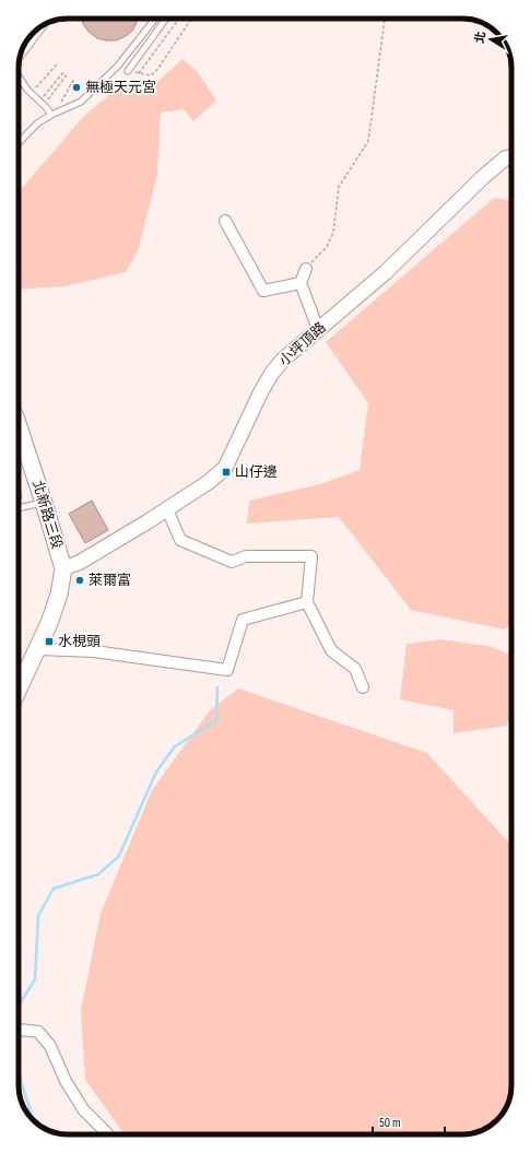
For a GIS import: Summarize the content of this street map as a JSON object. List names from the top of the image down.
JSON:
{
  "streets": {
    "main road": ["北新路三段"],
    "street": ["小坪頂路"]
  },
  "crossings": [
    ["小坪頂路", "北新路三段"]
  ],
  "places": {
    "other": ["無極天元宮", "萊爾富"],
    "transit": ["山仔邊", "水梘頭"]
  },
  "scale_bar": "50 m",
  "north": "left"
}
